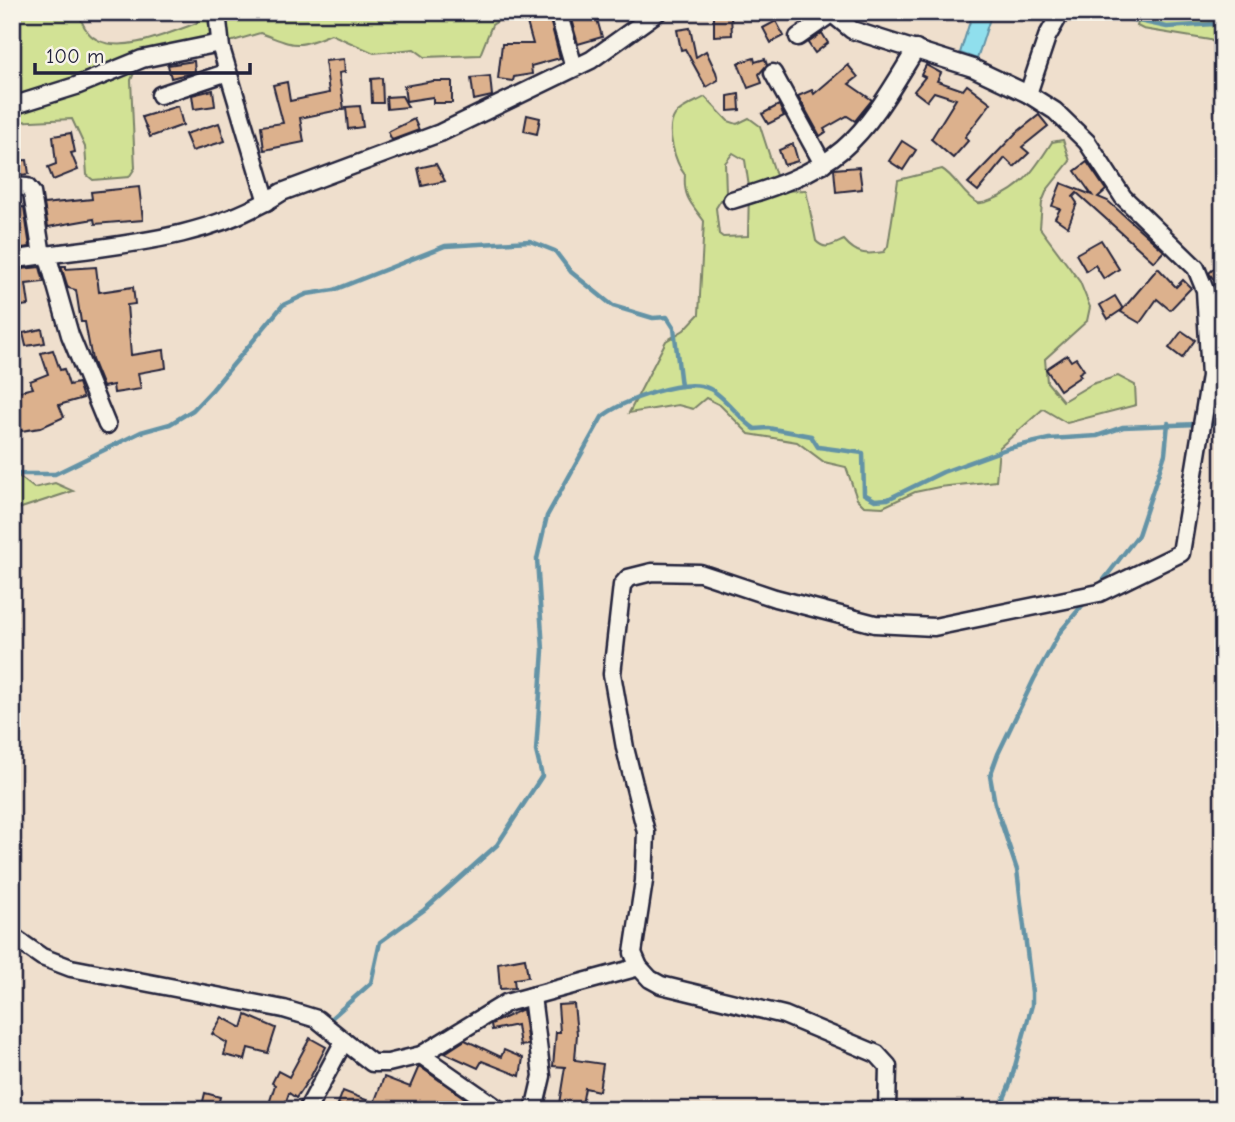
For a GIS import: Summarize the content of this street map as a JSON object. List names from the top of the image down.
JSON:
{
  "scale_bar": "100 m"
}
